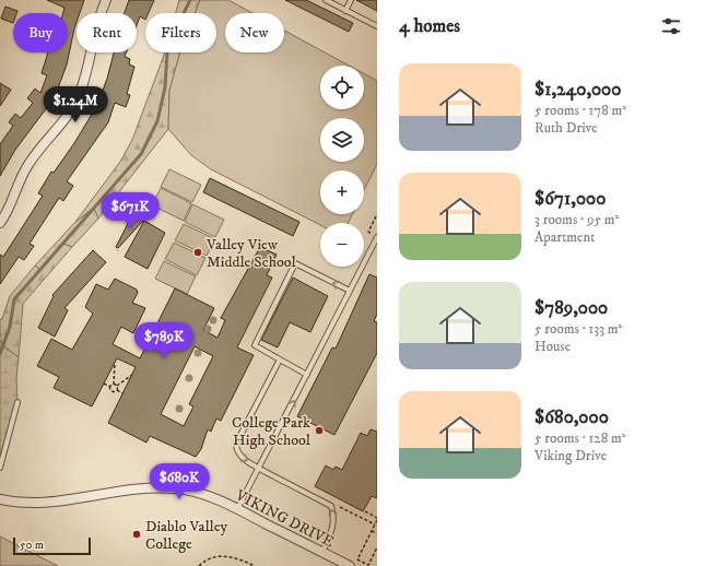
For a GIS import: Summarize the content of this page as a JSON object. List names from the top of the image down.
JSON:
{
  "streets": {
    "street": ["VIKING DRIVE"]
  },
  "places": ["Valley View Middle School", "College Park High School", "Diablo Valley College"],
  "scale_bar": "50 m",
  "page": {
    "heading": "4 homes",
    "chip": [
      "Buy",
      "Rent",
      "Filters",
      "New"
    ],
    "list": [
      {
        "name": "$1,240,000",
        "note": "5 rooms · 178 m² · Ruth Drive"
      },
      {
        "name": "$671,000",
        "note": "3 rooms · 95 m² · Apartment"
      },
      {
        "name": "$789,000",
        "note": "5 rooms · 133 m² · House"
      },
      {
        "name": "$680,000",
        "note": "5 rooms · 128 m² · Viking Drive"
      }
    ],
    "map_buttons": ["+", "−"],
    "price": [
      "$1.24M",
      "$671K",
      "$789K",
      "$680K"
    ],
    "scale": "50 m"
  }
}
